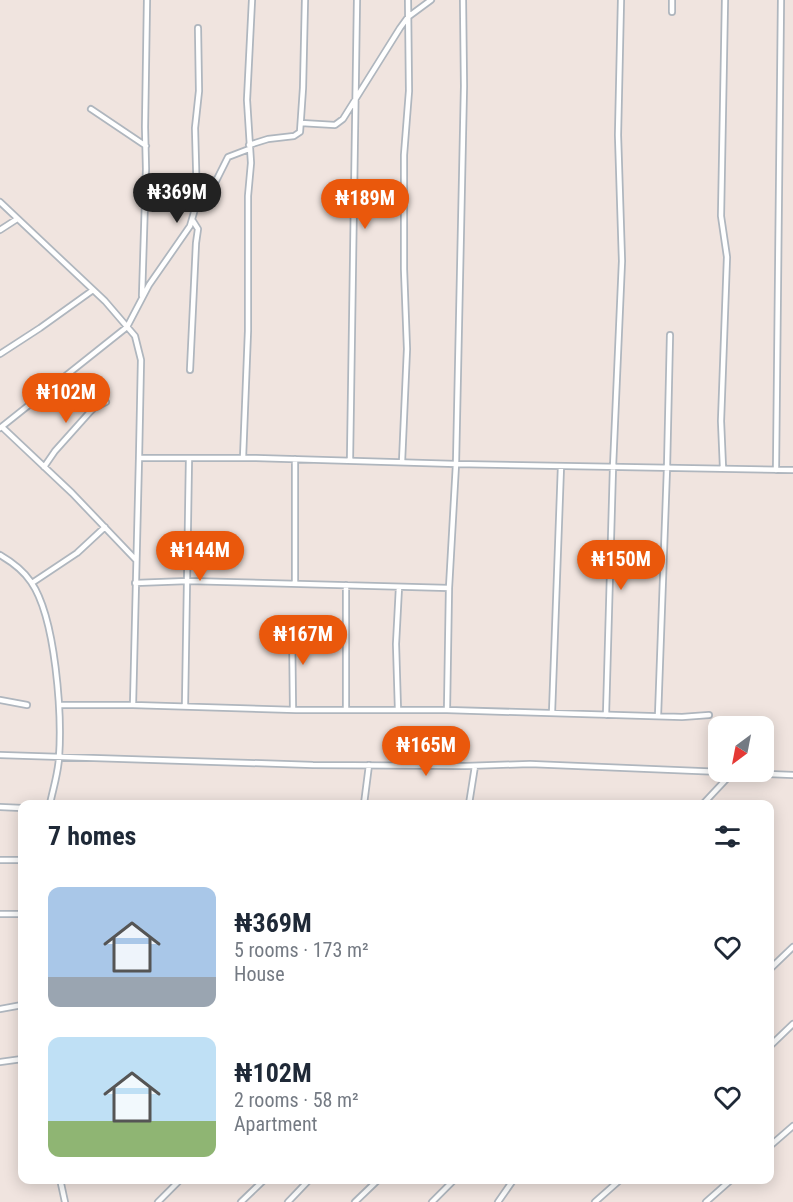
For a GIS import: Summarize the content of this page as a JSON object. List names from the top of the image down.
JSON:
{
  "north": "bottom left",
  "page": {
    "price": [
      "₦369M",
      "₦189M",
      "₦102M",
      "₦144M",
      "₦150M",
      "₦167M",
      "₦165M"
    ],
    "heading": "7 homes",
    "list": [
      {
        "name": "₦369M",
        "note": "5 rooms · 173 m² · House"
      },
      {
        "name": "₦102M",
        "note": "2 rooms · 58 m² · Apartment"
      }
    ]
  }
}
